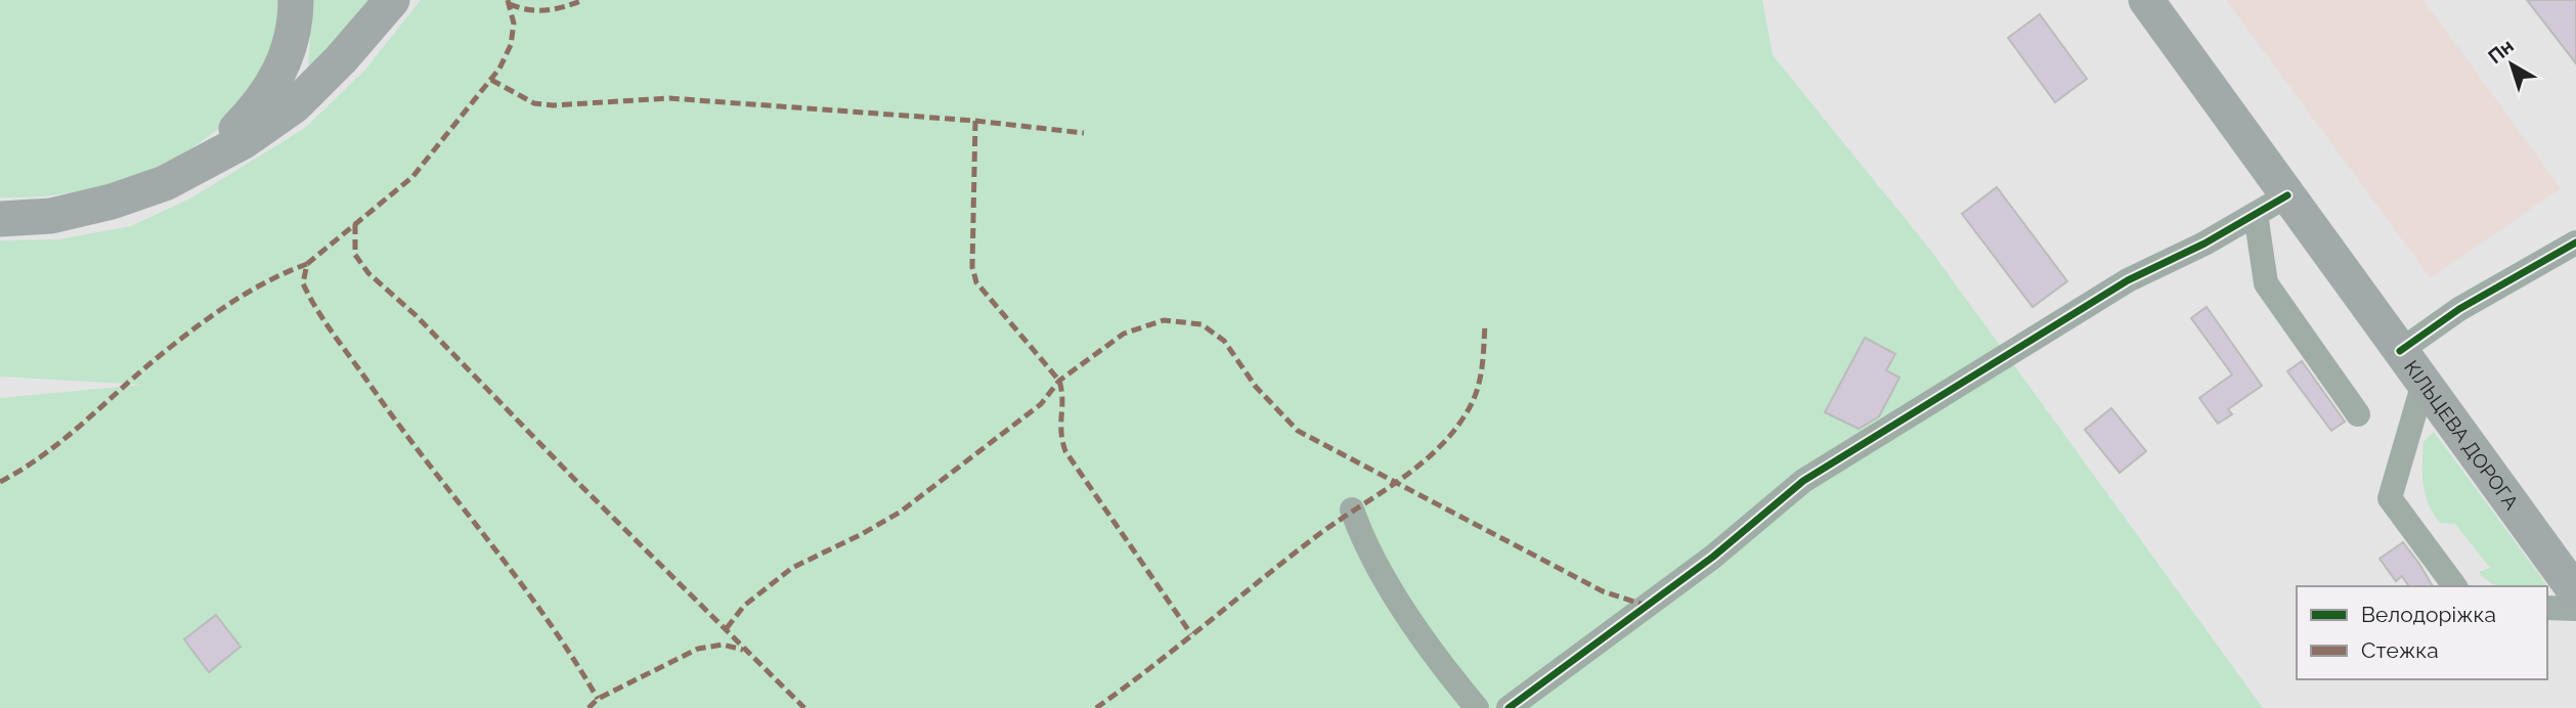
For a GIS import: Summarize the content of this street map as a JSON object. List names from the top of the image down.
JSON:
{
  "streets": {
    "highway": ["КІЛЬЦЕВА ДОРОГА"]
  },
  "legend": ["Велодоріжка", "Стежка"],
  "north": "top left"
}
